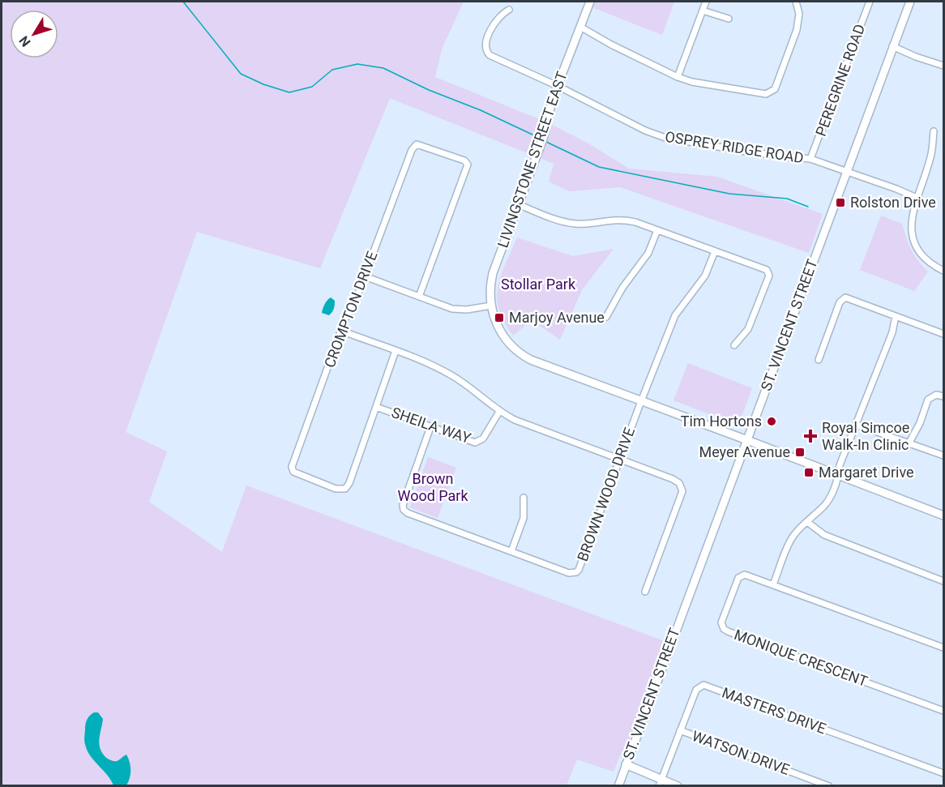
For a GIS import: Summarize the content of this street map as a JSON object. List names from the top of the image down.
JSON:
{
  "streets": {
    "street": [
      "PEREGRINE ROAD",
      "OSPREY RIDGE ROAD",
      "LIVINGSTONE STREET EAST",
      "CROMPTON DRIVE",
      "ST. VINCENT STREET",
      "SHEILA WAY",
      "BROWN WOOD DRIVE",
      "MONIQUE CRESCENT",
      "MASTERS DRIVE",
      "WATSON DRIVE"
    ]
  },
  "crossings": [
    ["PEREGRINE ROAD", "OSPREY RIDGE ROAD"],
    ["OSPREY RIDGE ROAD", "LIVINGSTONE STREET EAST"],
    ["OSPREY RIDGE ROAD", "ST. VINCENT STREET"],
    ["LIVINGSTONE STREET EAST", "ST. VINCENT STREET"],
    ["LIVINGSTONE STREET EAST", "BROWN WOOD DRIVE"],
    ["CROMPTON DRIVE", "SHEILA WAY"],
    ["SHEILA WAY", "BROWN WOOD DRIVE"],
    ["MASTERS DRIVE", "WATSON DRIVE"]
  ],
  "parks": ["Stollar Park", "Brown Wood Park"],
  "places": {
    "transit": [
      "Rolston Drive",
      "Marjoy Avenue",
      "Meyer Avenue",
      "Margaret Drive"
    ],
    "other": ["Tim Hortons"],
    "health": ["Royal Simcoe Walk-In Clinic"]
  },
  "north": "bottom left"
}
